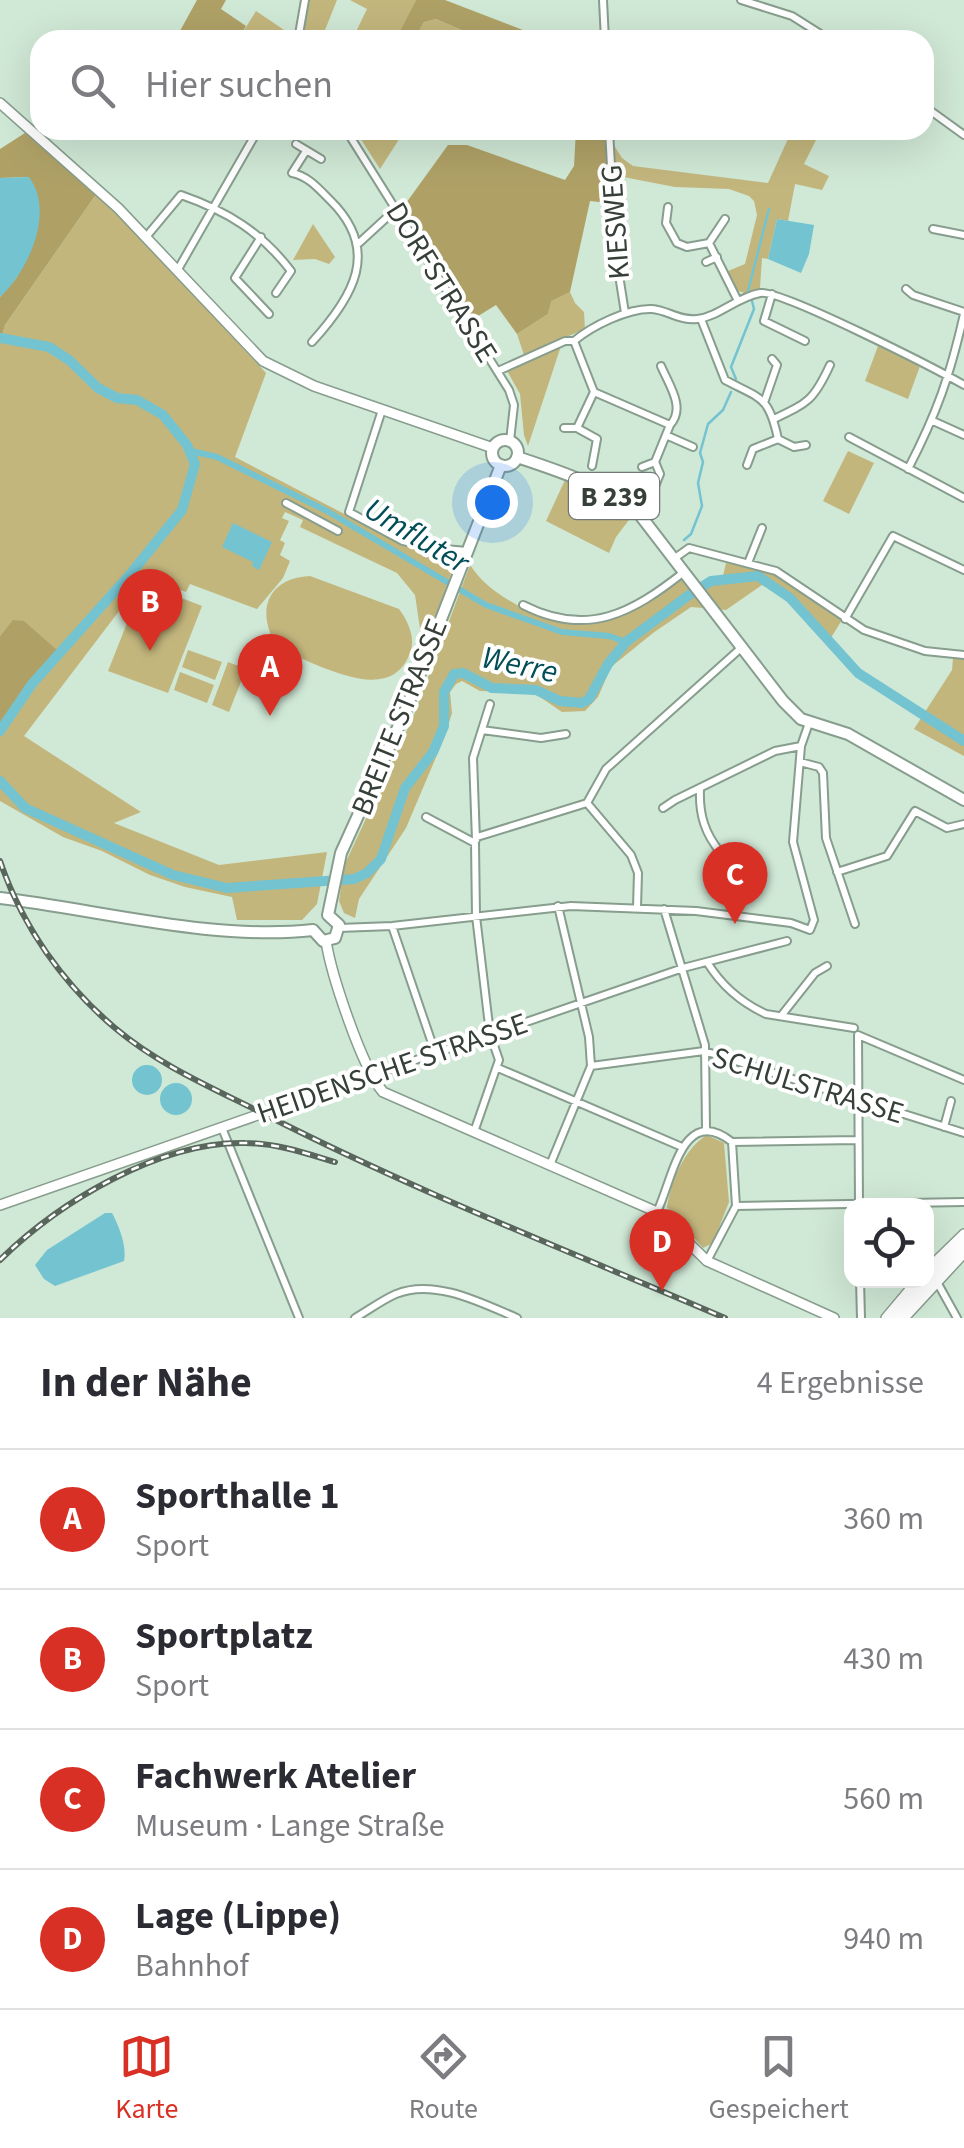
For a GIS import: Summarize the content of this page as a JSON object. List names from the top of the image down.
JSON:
{
  "streets": {
    "main road": ["B 239", "BREITE STRASSE", "HEIDENSCHE STRASSE"],
    "street": ["KIESWEG", "DORFSTRASSE", "SCHULSTRASSE"]
  },
  "crossings": [
    ["DORFSTRASSE", "B 239"],
    ["DORFSTRASSE", "BREITE STRASSE"],
    ["B 239", "BREITE STRASSE"]
  ],
  "water": ["Umfluter", "Werre"],
  "page": {
    "search": "Hier suchen",
    "pins": [
      "B",
      "A",
      "C",
      "D"
    ],
    "heading": ["In der Nähe", "4 Ergebnisse"],
    "list": [
      {
        "mark": "A",
        "name": "Sporthalle 1",
        "note": "Sport",
        "value": "360 m"
      },
      {
        "mark": "B",
        "name": "Sportplatz",
        "note": "Sport",
        "value": "430 m"
      },
      {
        "mark": "C",
        "name": "Fachwerk Atelier",
        "note": "Museum · Lange Straße",
        "value": "560 m"
      },
      {
        "mark": "D",
        "name": "Lage (Lippe)",
        "note": "Bahnhof",
        "value": "940 m"
      }
    ],
    "nav": ["Karte", "Route", "Gespeichert"]
  }
}
